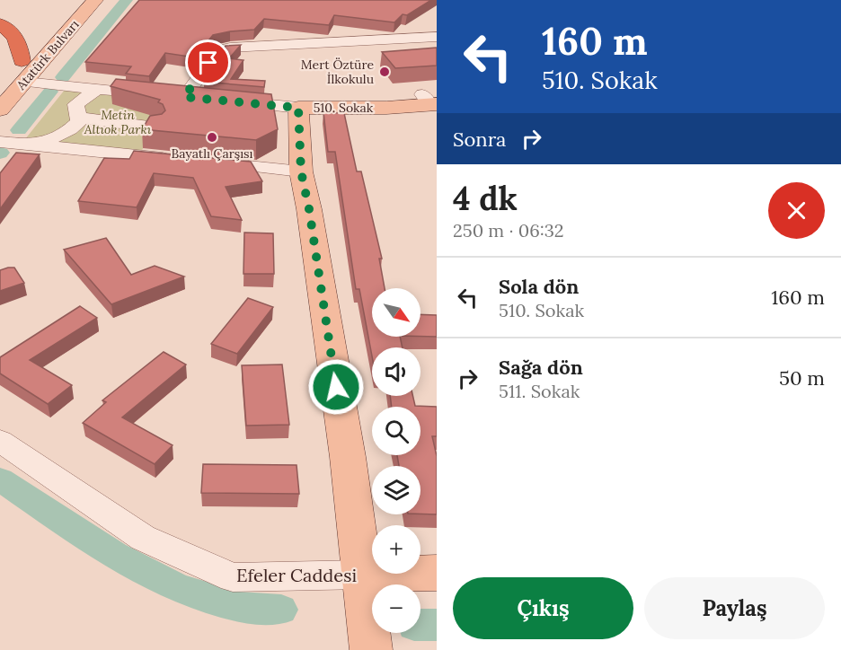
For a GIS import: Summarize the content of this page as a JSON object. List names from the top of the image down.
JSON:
{
  "streets": {
    "main road": ["Atatürk Bulvarı", "510. Sokak", "Efeler Caddesi"]
  },
  "parks": ["Metin Altıok Parkı"],
  "places": ["Mert Öztüre İlkokulu", "Bayatlı Çarşısı"],
  "north": "bottom right",
  "page": {
    "turn": ["160 m", "510. Sokak"],
    "then": "Sonra",
    "heading": ["4 dk", "250 m · 06:32"],
    "list": [
      {
        "name": "Sola dön",
        "note": "510. Sokak",
        "value": "160 m"
      },
      {
        "name": "Sağa dön",
        "note": "511. Sokak",
        "value": "50 m"
      }
    ],
    "map_buttons": ["+", "−"],
    "buttons": ["Çıkış", "Paylaş"]
  }
}
